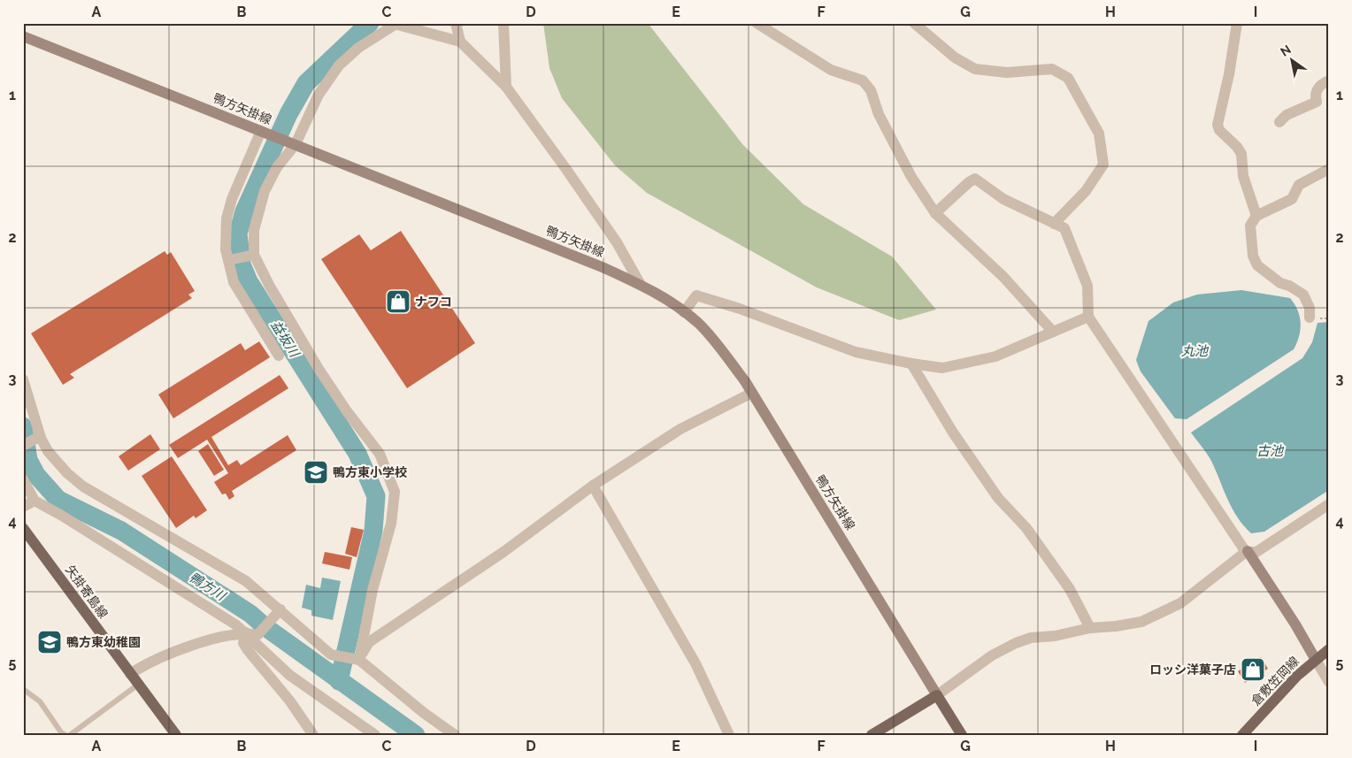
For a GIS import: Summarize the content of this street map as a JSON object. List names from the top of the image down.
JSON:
{
  "streets": {
    "main road": ["鴨方矢掛線", "矢掛寄島線", "倉敷笠岡線"]
  },
  "water": [
    "益坂川",
    "丸池",
    "古池",
    "鴨方川"
  ],
  "places": {
    "shop": ["ナフコ", "ロッシ洋菓子店"],
    "school or university": ["鴨方東小学校", "鴨方東幼稚園"]
  },
  "north": "top left",
  "grid": {
    "columns": [
      "A",
      "B",
      "C",
      "D",
      "E",
      "F",
      "G",
      "H",
      "I"
    ],
    "rows": [
      "1",
      "2",
      "3",
      "4",
      "5"
    ]
  }
}
